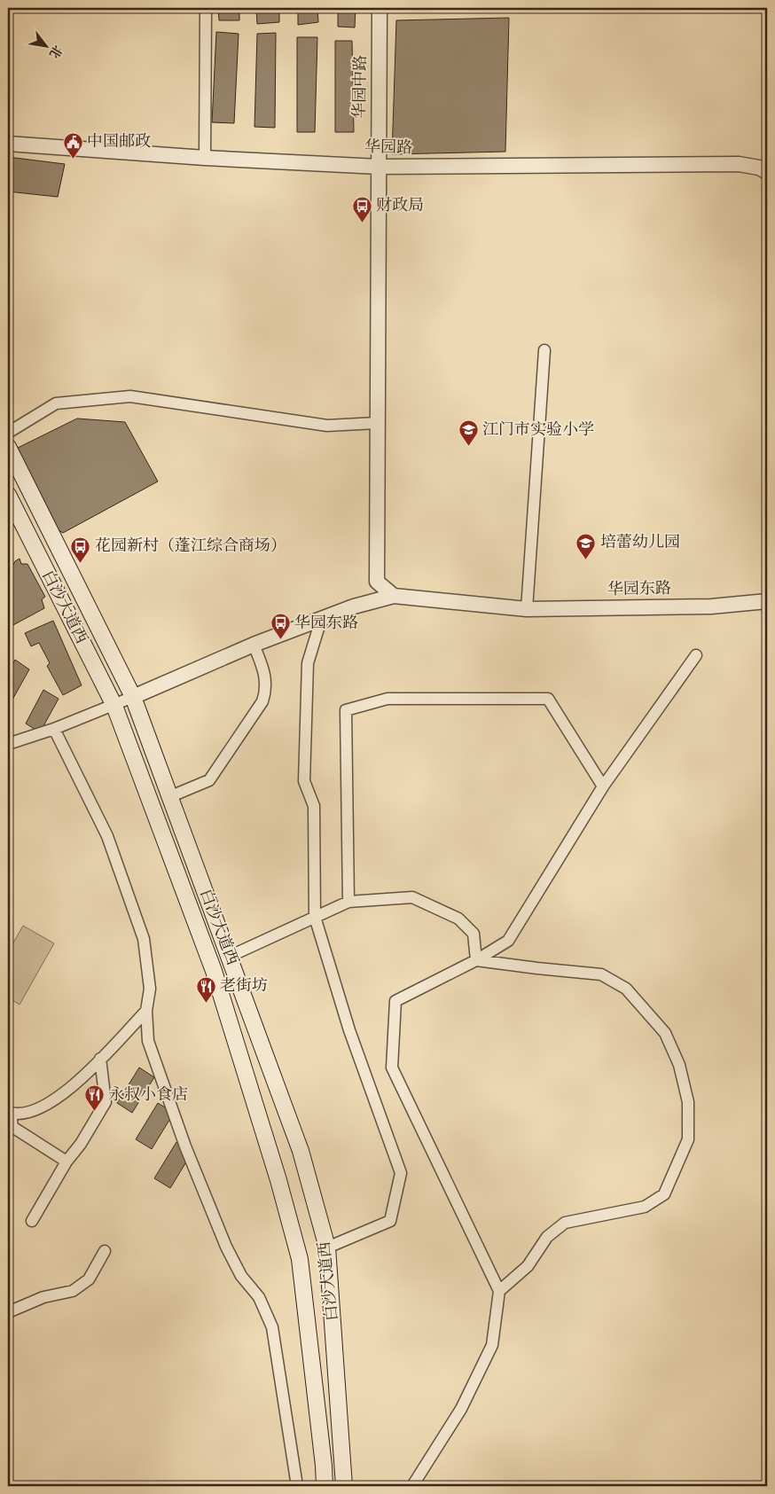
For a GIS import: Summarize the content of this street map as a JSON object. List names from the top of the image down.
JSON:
{
  "streets": {
    "main road": ["白沙大道西"],
    "street": ["华园中路", "华园路", "华园东路"]
  },
  "crossings": [
    ["华园中路", "华园路"],
    ["华园中路", "华园东路"],
    ["华园东路", "白沙大道西"]
  ],
  "places": {
    "public building": ["中国邮政"],
    "bus stop": ["财政局", "花园新村（蓬江综合商场）", "华园东路"],
    "school or university": ["江门市实验小学", "培蕾幼儿园"],
    "restaurant": ["老街坊", "永叔小食店"]
  },
  "north": "bottom right"
}
